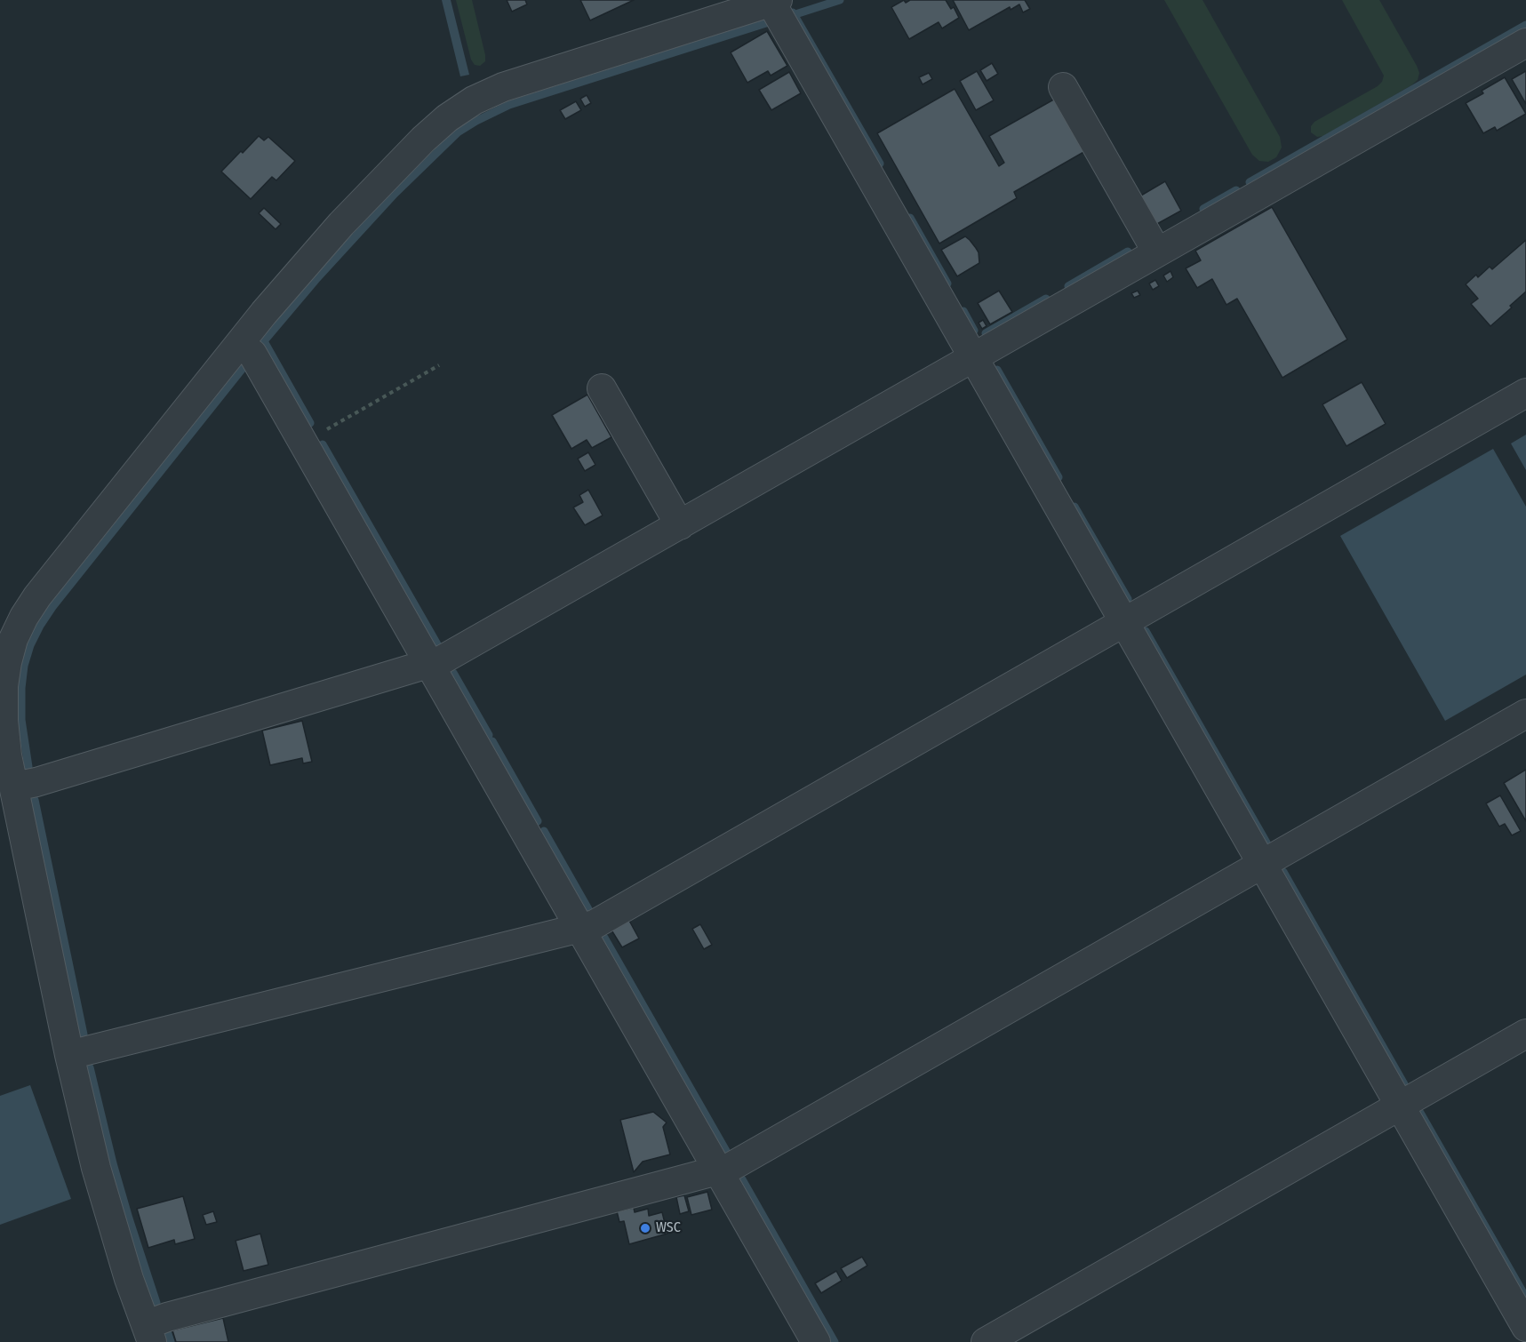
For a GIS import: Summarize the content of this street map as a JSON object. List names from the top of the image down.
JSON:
{
  "places": ["WSC"]
}
